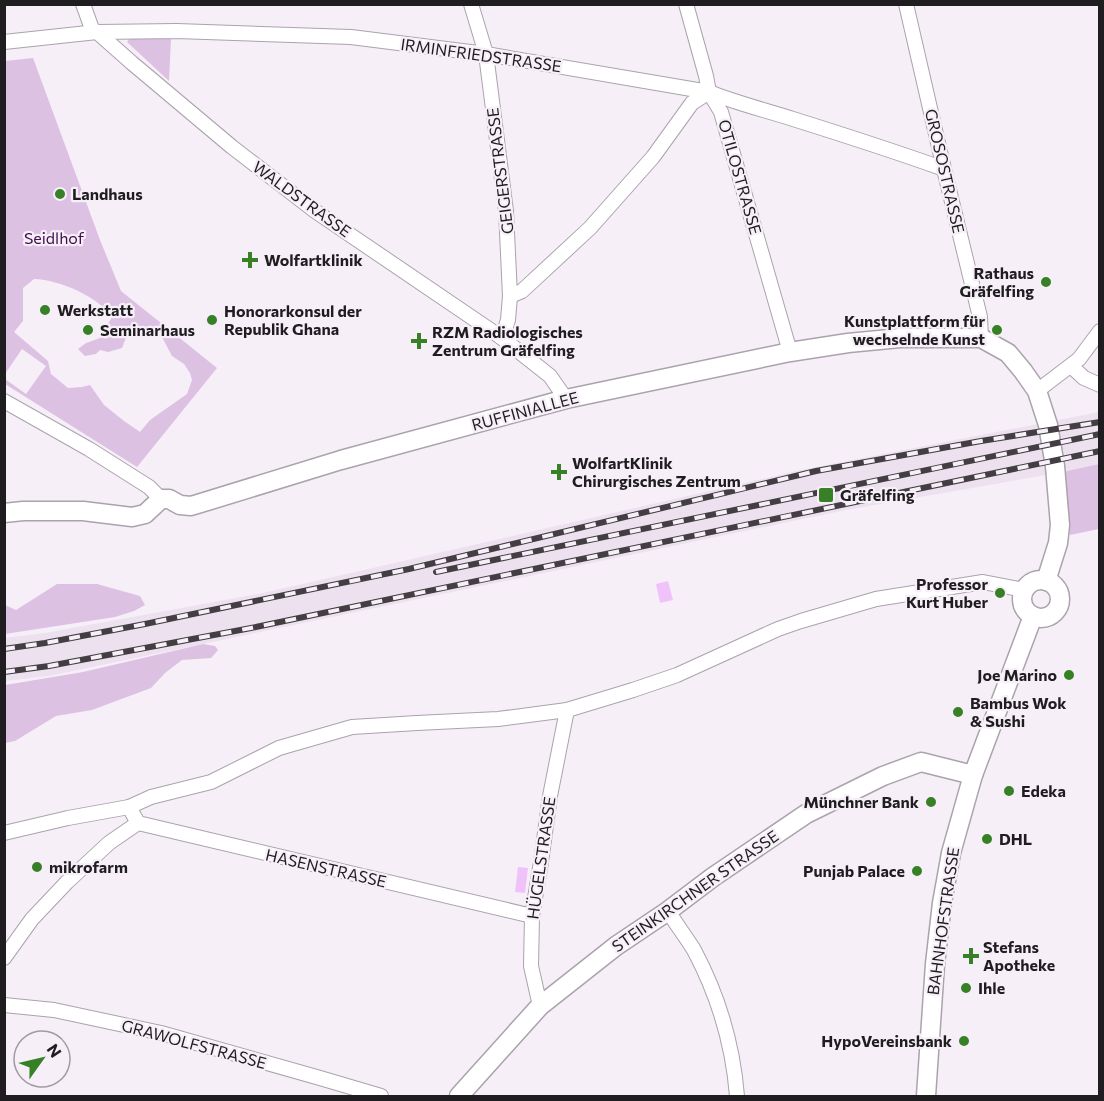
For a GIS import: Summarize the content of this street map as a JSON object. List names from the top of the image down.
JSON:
{
  "streets": {
    "street": [
      "IRMINFRIEDSTRASSE",
      "GEIGERSTRASSE",
      "GROSOSTRASSE",
      "OTILOSTRASSE",
      "WALDSTRASSE",
      "RUFFINIALLEE",
      "HÜGELSTRASSE",
      "HASENSTRASSE",
      "STEINKIRCHNER STRASSE",
      "BAHNHOFSTRASSE",
      "GRAWOLFSTRASSE"
    ]
  },
  "crossings": [
    ["IRMINFRIEDSTRASSE", "GEIGERSTRASSE"],
    ["IRMINFRIEDSTRASSE", "GROSOSTRASSE"],
    ["IRMINFRIEDSTRASSE", "OTILOSTRASSE"],
    ["IRMINFRIEDSTRASSE", "WALDSTRASSE"],
    ["GEIGERSTRASSE", "WALDSTRASSE"],
    ["GROSOSTRASSE", "RUFFINIALLEE"],
    ["OTILOSTRASSE", "RUFFINIALLEE"],
    ["WALDSTRASSE", "RUFFINIALLEE"],
    ["HÜGELSTRASSE", "HASENSTRASSE"],
    ["HÜGELSTRASSE", "STEINKIRCHNER STRASSE"],
    ["STEINKIRCHNER STRASSE", "BAHNHOFSTRASSE"]
  ],
  "parks": ["Seidlhof"],
  "places": {
    "other": [
      "Landhaus",
      "Rathaus Gräfelfing",
      "Werkstatt",
      "Honorarkonsul der Republik Ghana",
      "Seminarhaus",
      "Kunstplattform für wechselnde Kunst",
      "Professor Kurt Huber",
      "Joe Marino",
      "Bambus Wok & Sushi",
      "Edeka",
      "Münchner Bank",
      "DHL",
      "mikrofarm",
      "Punjab Palace",
      "Ihle",
      "HypoVereinsbank"
    ],
    "health": [
      "Wolfartklinik",
      "RZM Radiologisches Zentrum Gräfelfing",
      "WolfartKlinik Chirurgisches Zentrum",
      "Stefans Apotheke"
    ],
    "transit": ["Gräfelfing"]
  },
  "north": "top right"
}
